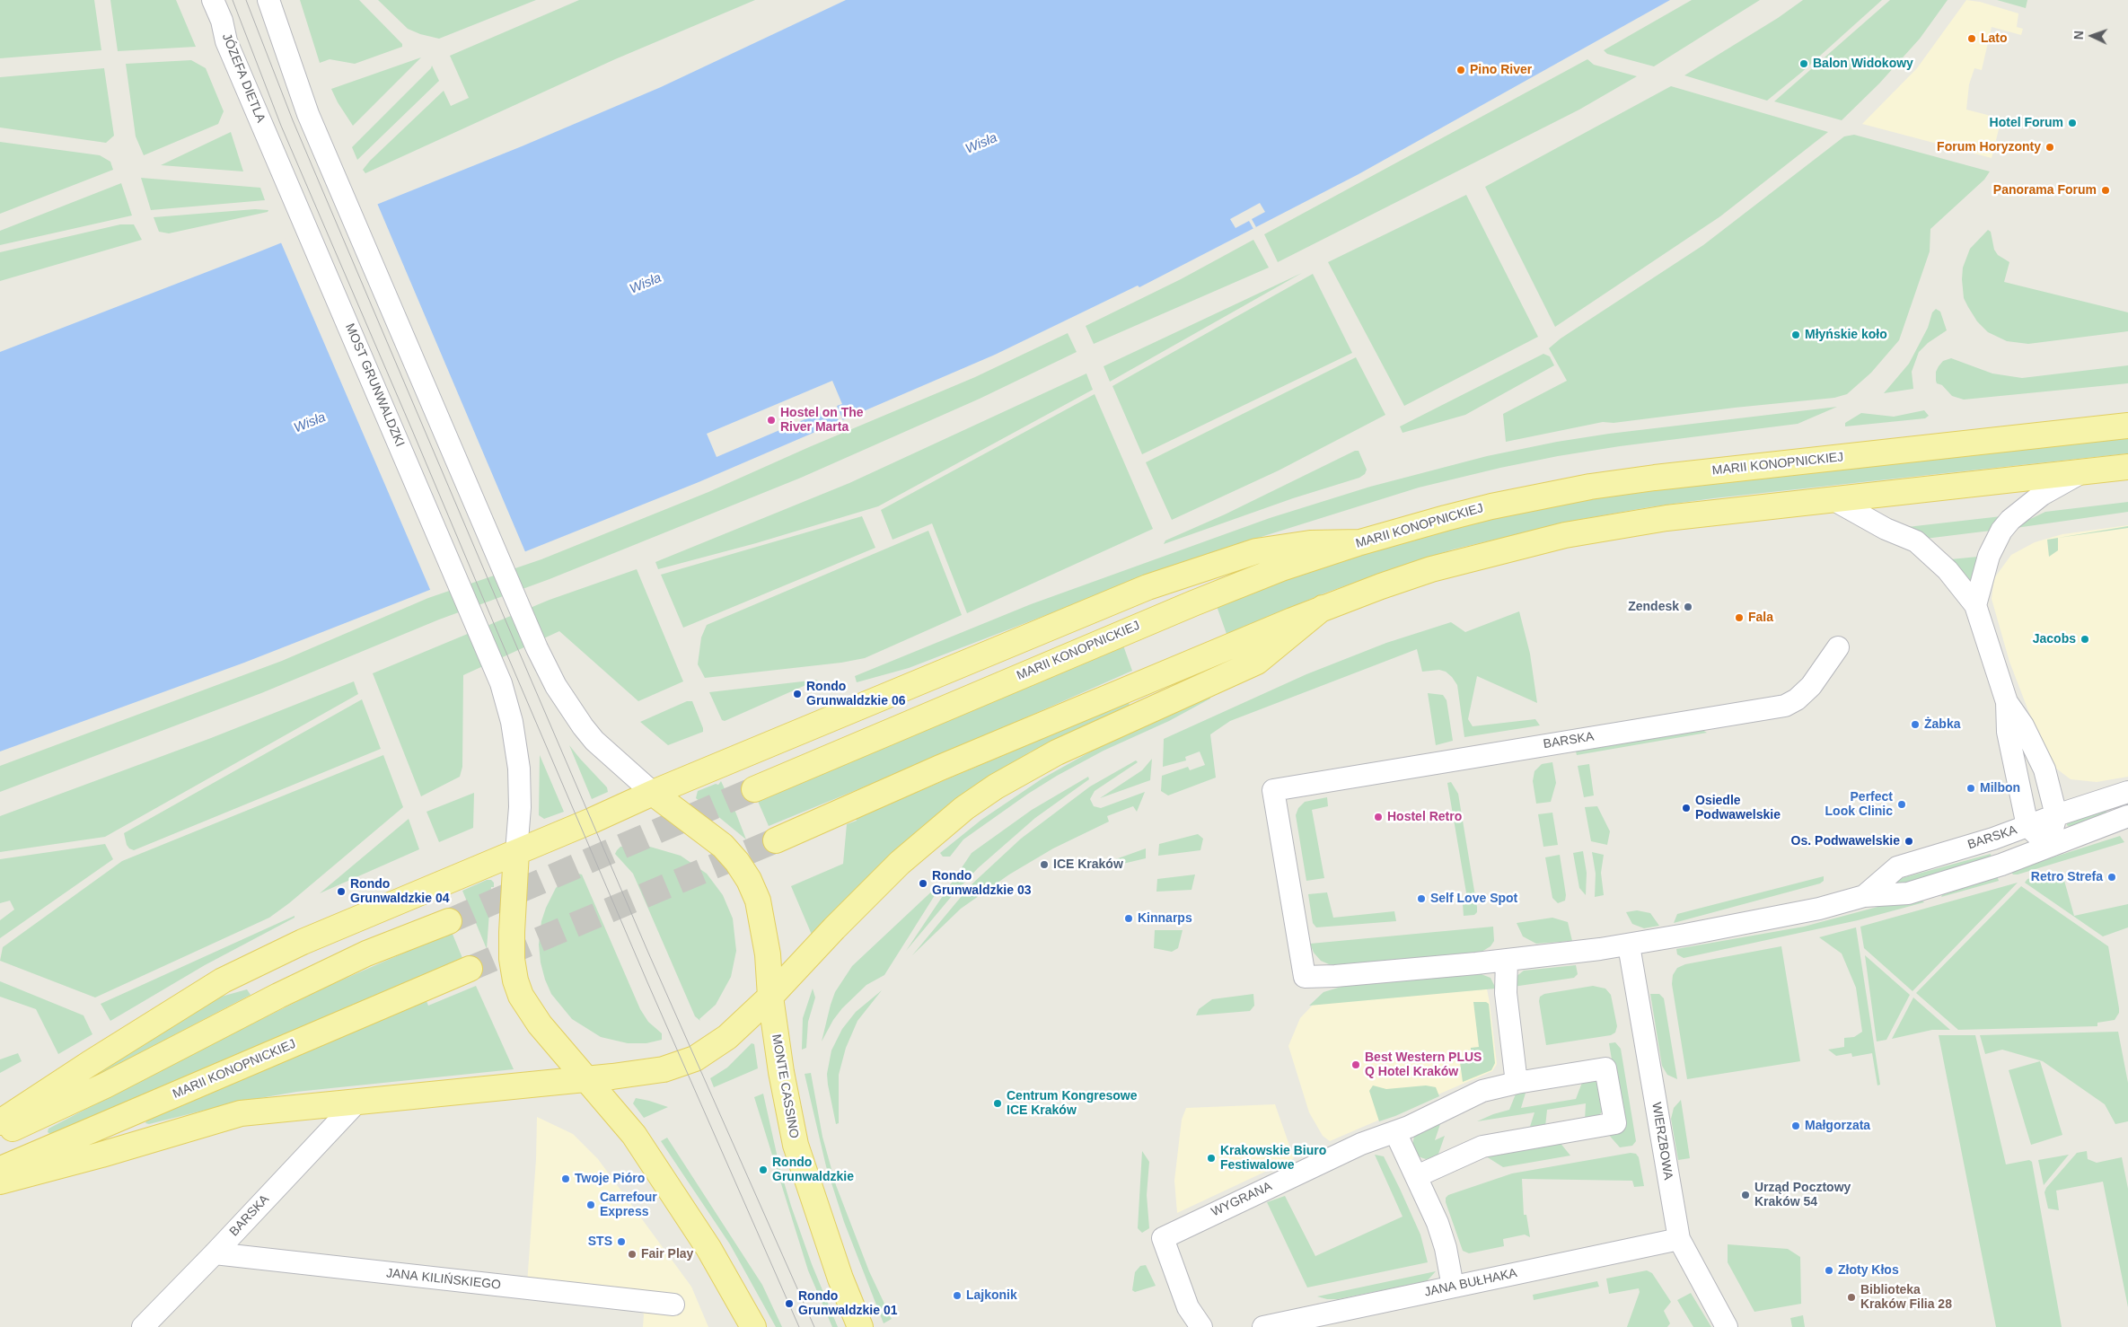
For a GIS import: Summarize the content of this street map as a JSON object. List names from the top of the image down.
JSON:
{
  "streets": {
    "main road": ["MARII KONOPNICKIEJ", "MONTE CASSINO"],
    "street": [
      "JÓZEFA DIETLA",
      "MOST GRUNWALDZKI",
      "BARSKA",
      "WIERZBOWA",
      "WYGRANA",
      "JANA KILIŃSKIEGO",
      "JANA BUŁHAKA"
    ]
  },
  "crossings": [
    ["JÓZEFA DIETLA", "MOST GRUNWALDZKI"],
    ["BARSKA", "WIERZBOWA"],
    ["BARSKA", "JANA KILIŃSKIEGO"],
    ["WIERZBOWA", "JANA BUŁHAKA"]
  ],
  "water": ["Wisła"],
  "places": [
    "Lato",
    "Balon Widokowy",
    "Pino River",
    "Hotel Forum",
    "Forum Horyzonty",
    "Panorama Forum",
    "Młyńskie koło",
    "Hostel on The River Marta",
    "Zendesk",
    "Fala",
    "Jacobs",
    "Rondo Grunwaldzkie 06",
    "Żabka",
    "Milbon",
    "Perfect Look Clinic",
    "Osiedle Podwawelskie",
    "Hostel Retro",
    "Os. Podwawelskie",
    "ICE Kraków",
    "Retro Strefa",
    "Rondo Grunwaldzkie 03",
    "Rondo Grunwaldzkie 04",
    "Self Love Spot",
    "Kinnarps",
    "Best Western PLUS Q Hotel Kraków",
    "Centrum Kongresowe ICE Kraków",
    "Małgorzata",
    "Krakowskie Biuro Festiwalowe",
    "Rondo Grunwaldzkie",
    "Twoje Pióro",
    "Urząd Pocztowy Kraków 54",
    "Carrefour Express",
    "STS",
    "Fair Play",
    "Złoty Kłos",
    "Lajkonik",
    "Biblioteka Kraków Filia 28",
    "Rondo Grunwaldzkie 01"
  ],
  "north": "left"
}
